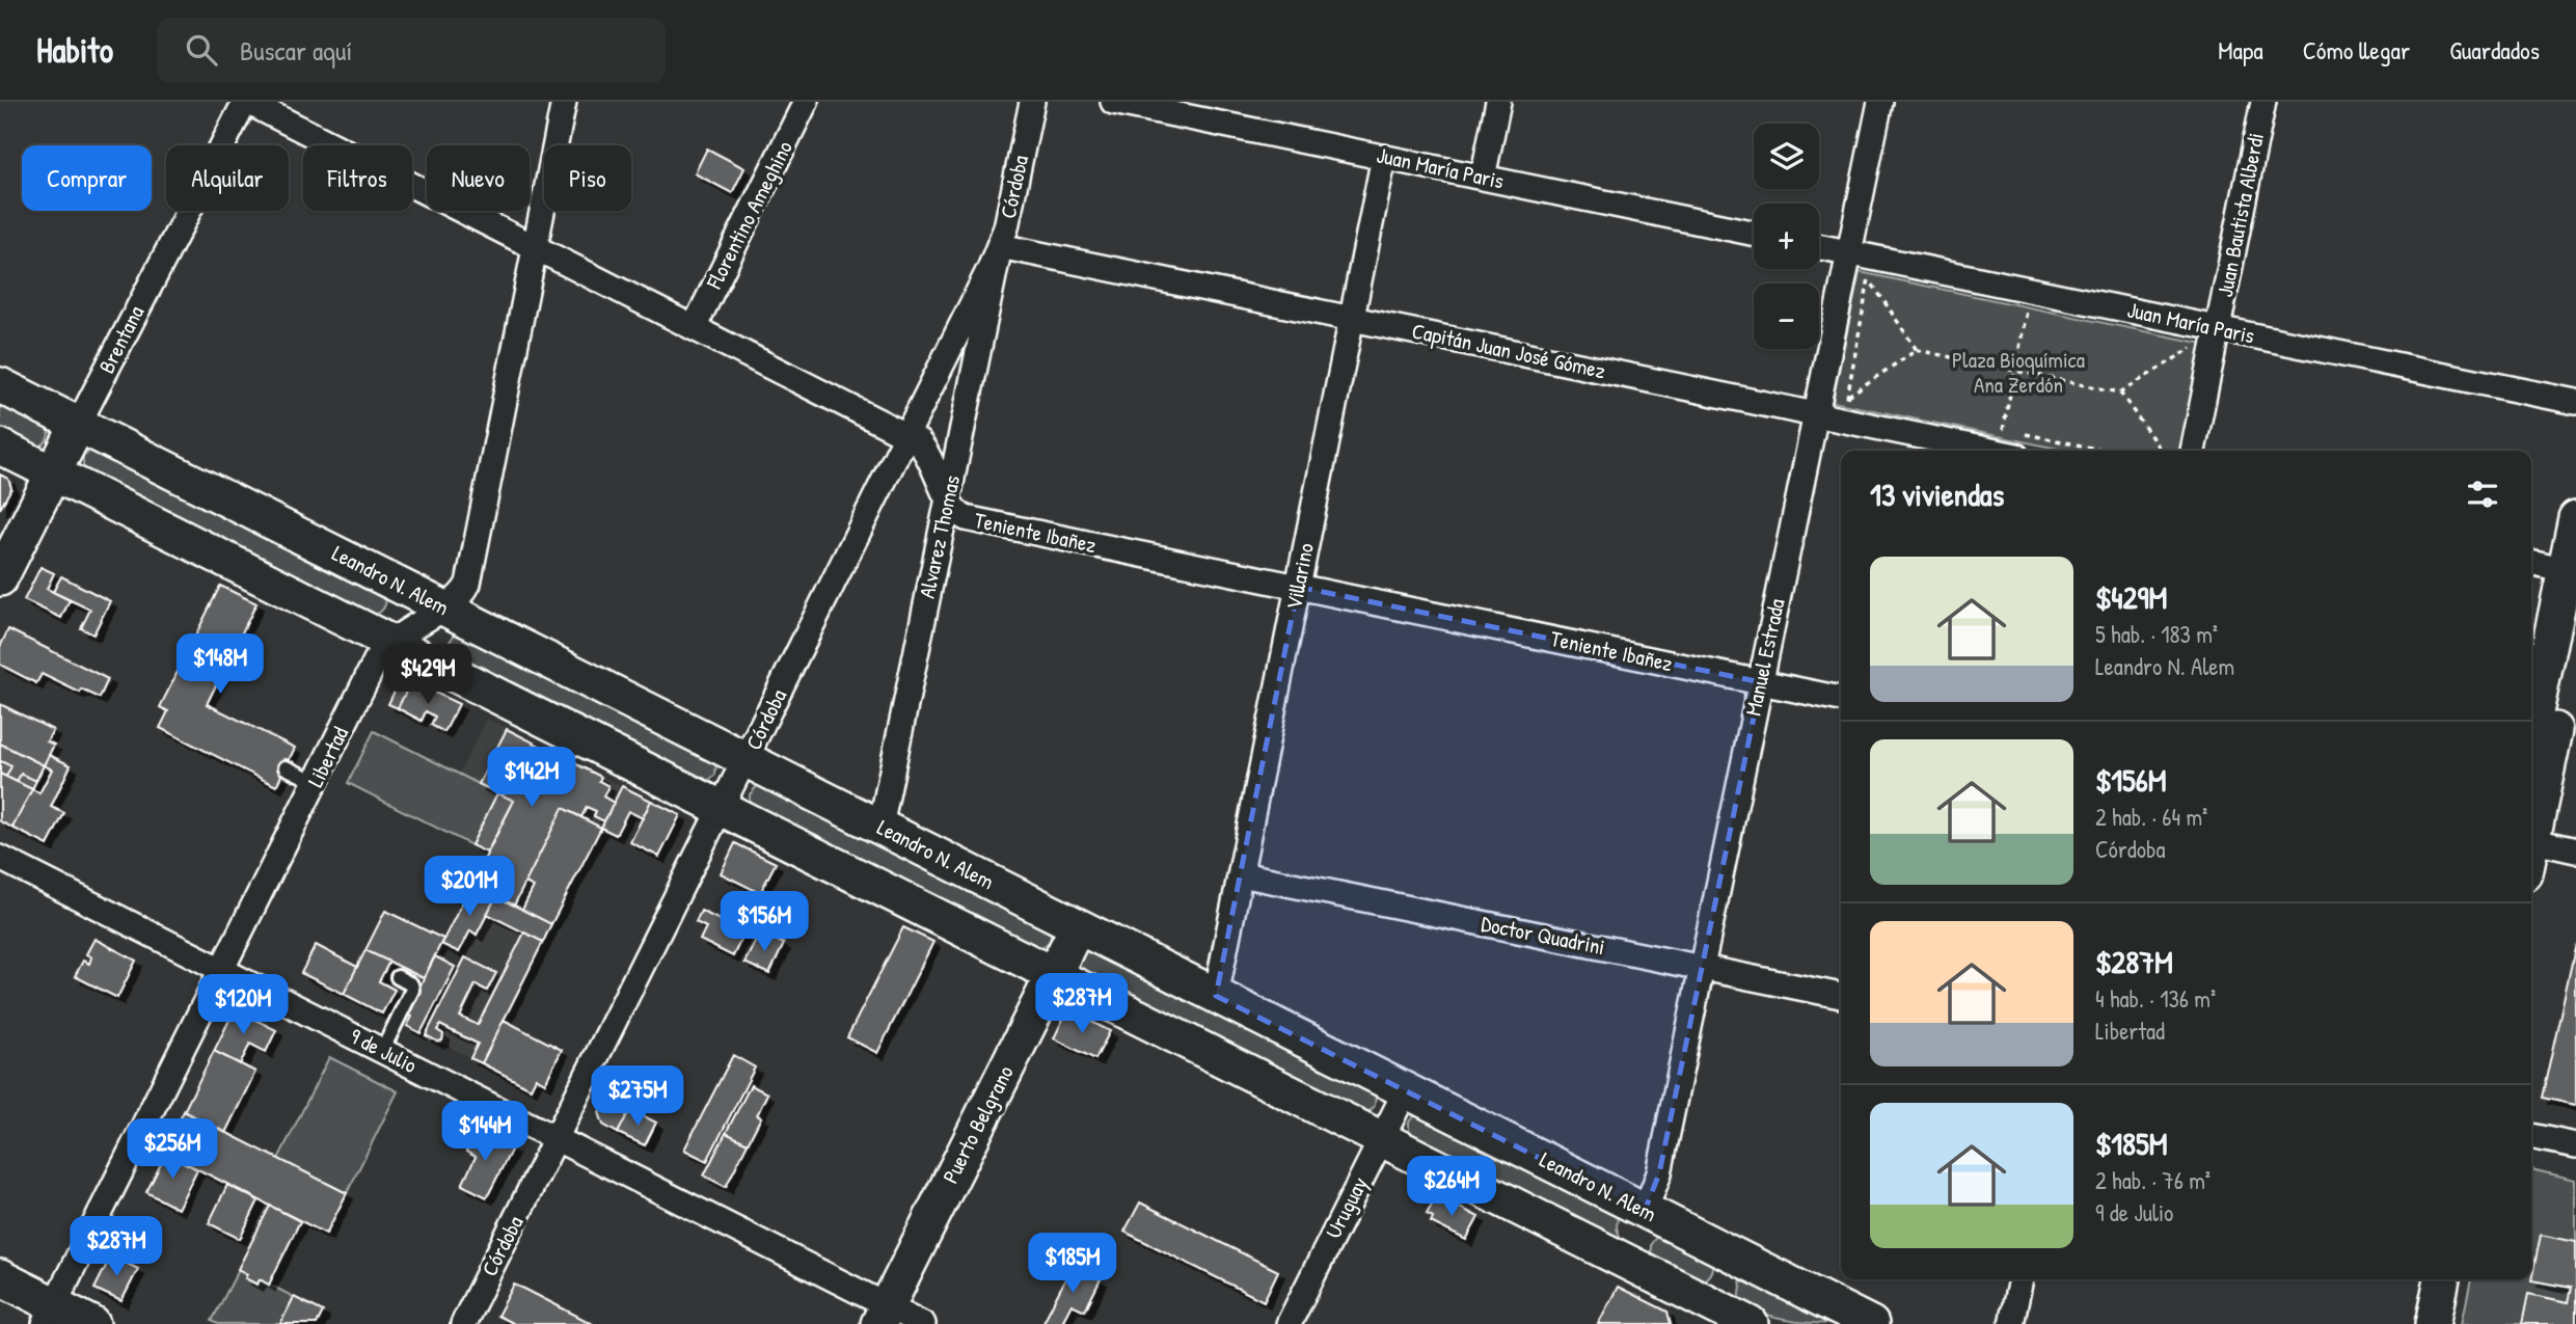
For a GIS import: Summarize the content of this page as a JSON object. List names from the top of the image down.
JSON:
{
  "streets": {
    "main road": ["Brentana", "Leandro N. Alem", "Puerto Belgrano"],
    "street": [
      "Juan María Paris",
      "Córdoba",
      "Florentino Ameghino",
      "Juan Bautista Alberdi",
      "Capitán Juan José Gómez",
      "Teniente Ibañez",
      "Alvarez Thomas",
      "Villarino",
      "Manuel Estrada",
      "Libertad",
      "Doctor Quadrini",
      "9 de Julio",
      "Uruguay"
    ]
  },
  "crossings": [
    ["Juan María Paris", "Juan Bautista Alberdi"],
    ["Juan María Paris", "Villarino"],
    ["Juan María Paris", "Manuel Estrada"],
    ["Córdoba", "Capitán Juan José Gómez"],
    ["Córdoba", "Teniente Ibañez"],
    ["Córdoba", "Alvarez Thomas"],
    ["Córdoba", "Leandro N. Alem"],
    ["Córdoba", "9 de Julio"],
    ["Florentino Ameghino", "Teniente Ibañez"],
    ["Brentana", "Teniente Ibañez"],
    ["Brentana", "Leandro N. Alem"],
    ["Capitán Juan José Gómez", "Alvarez Thomas"],
    ["Capitán Juan José Gómez", "Villarino"],
    ["Capitán Juan José Gómez", "Manuel Estrada"],
    ["Teniente Ibañez", "Alvarez Thomas"],
    ["Teniente Ibañez", "Villarino"],
    ["Teniente Ibañez", "Manuel Estrada"],
    ["Teniente Ibañez", "Libertad"],
    ["Alvarez Thomas", "Leandro N. Alem"],
    ["Villarino", "Leandro N. Alem"],
    ["Villarino", "Doctor Quadrini"],
    ["Leandro N. Alem", "Manuel Estrada"],
    ["Leandro N. Alem", "Libertad"],
    ["Leandro N. Alem", "Puerto Belgrano"],
    ["Leandro N. Alem", "Uruguay"],
    ["Manuel Estrada", "Doctor Quadrini"],
    ["Libertad", "9 de Julio"],
    ["9 de Julio", "Puerto Belgrano"]
  ],
  "parks": ["Plaza Bioquímica Ana Zerdón"],
  "page": {
    "header": "Habito",
    "search": "Buscar aquí",
    "nav": ["Mapa", "Cómo llegar", "Guardados"],
    "map_buttons": ["+", "−"],
    "chip": [
      "Comprar",
      "Alquilar",
      "Filtros",
      "Nuevo",
      "Piso"
    ],
    "heading": "13 viviendas",
    "list": [
      {
        "name": "$429M",
        "note": "5 hab. · 183 m² · Leandro N. Alem"
      },
      {
        "name": "$156M",
        "note": "2 hab. · 64 m² · Córdoba"
      },
      {
        "name": "$287M",
        "note": "4 hab. · 136 m² · Libertad"
      },
      {
        "name": "$185M",
        "note": "2 hab. · 76 m² · 9 de Julio"
      }
    ],
    "price": [
      "$148M",
      "$429M",
      "$142M",
      "$201M",
      "$156M",
      "$287M",
      "$120M",
      "$275M",
      "$144M",
      "$256M",
      "$264M",
      "$287M",
      "$185M"
    ]
  }
}
